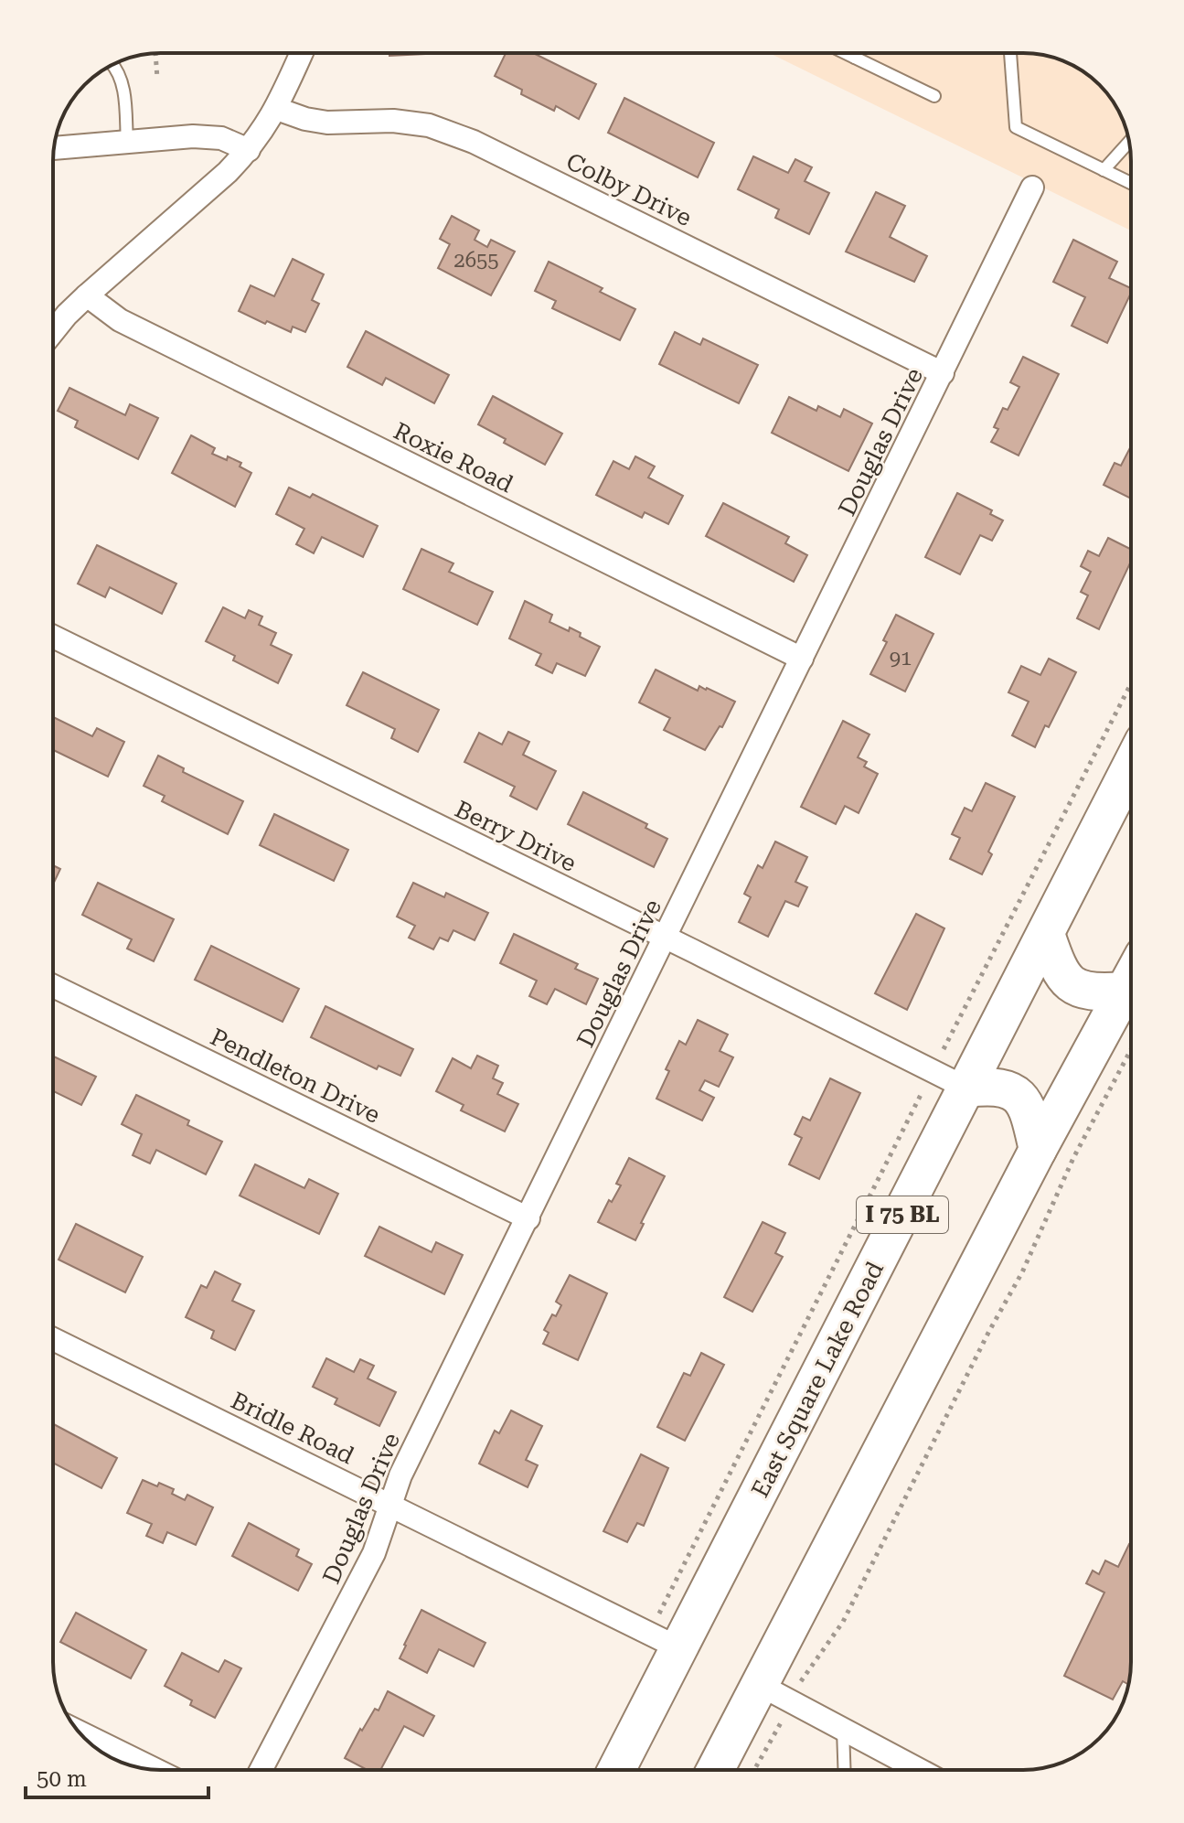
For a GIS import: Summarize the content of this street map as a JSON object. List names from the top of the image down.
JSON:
{
  "streets": {
    "highway": ["I 75 BL", "East Square Lake Road"],
    "street": [
      "Colby Drive",
      "Douglas Drive",
      "Roxie Road",
      "Berry Drive",
      "Pendleton Drive",
      "Bridle Road"
    ]
  },
  "crossings": [
    ["Colby Drive", "Douglas Drive"],
    ["Douglas Drive", "Roxie Road"],
    ["Douglas Drive", "Berry Drive"],
    ["Douglas Drive", "Pendleton Drive"],
    ["Douglas Drive", "Bridle Road"],
    ["Berry Drive", "East Square Lake Road"],
    ["East Square Lake Road", "Bridle Road"]
  ],
  "house_numbers": ["2655", "91"],
  "scale_bar": "50 m"
}
